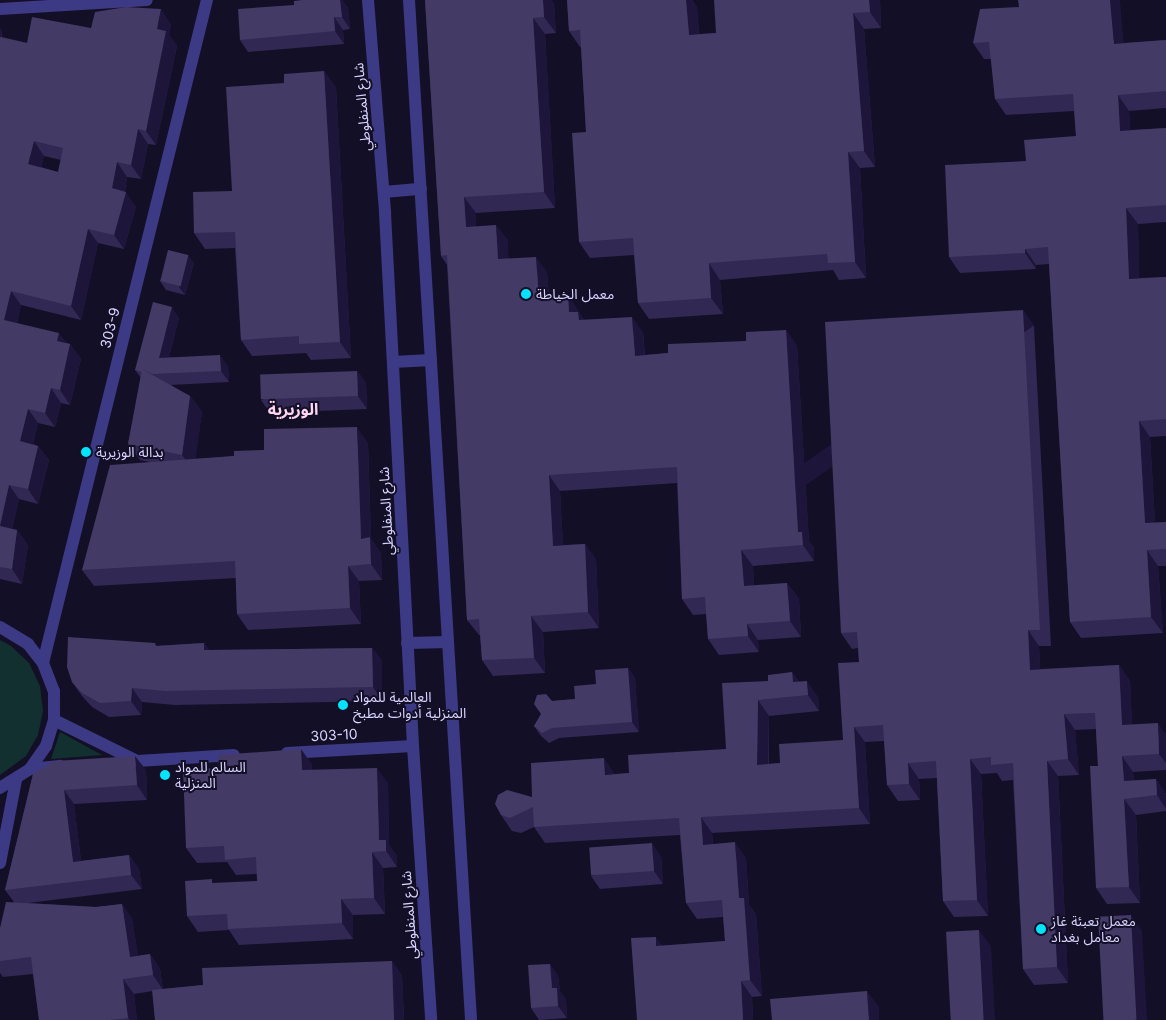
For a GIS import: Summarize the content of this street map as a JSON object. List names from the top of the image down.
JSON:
{
  "streets": {
    "street": ["شارع المنفلوطي", "303-9", "303-10"]
  },
  "crossings": [
    ["شارع المنفلوطي", "303-10"]
  ],
  "districts": ["الوزيرية"],
  "places": [
    "معمل الخياطة",
    "بدالة الوزيرية",
    "العالمية للمواد المنزلية أدوات مطبخ",
    "السالم للمواد المنزلية",
    "معمل تعبئة غاز معامل بغداد"
  ]
}
